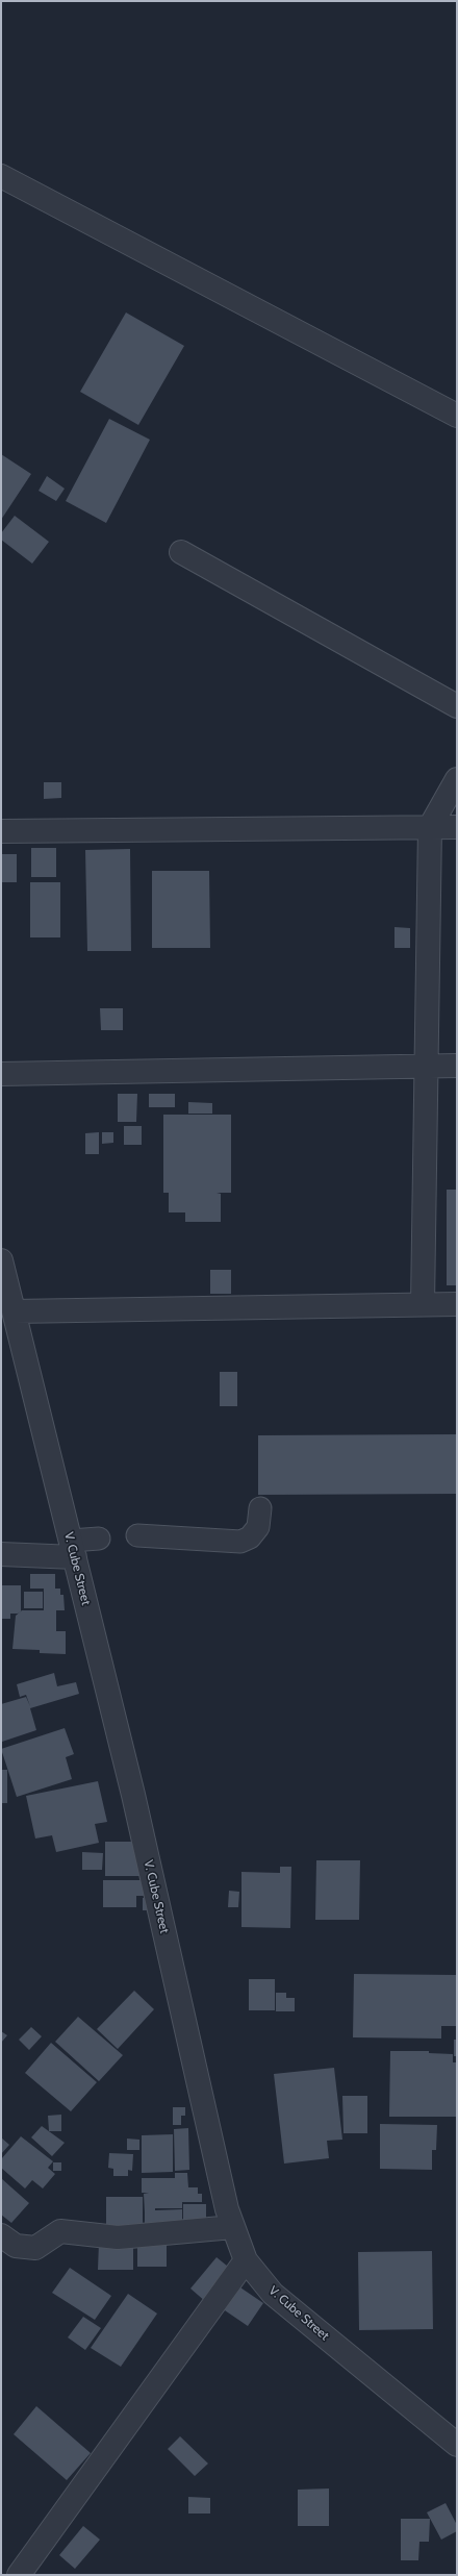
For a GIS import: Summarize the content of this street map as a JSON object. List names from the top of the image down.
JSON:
{
  "streets": {
    "street": ["V. Cube Street"]
  }
}
